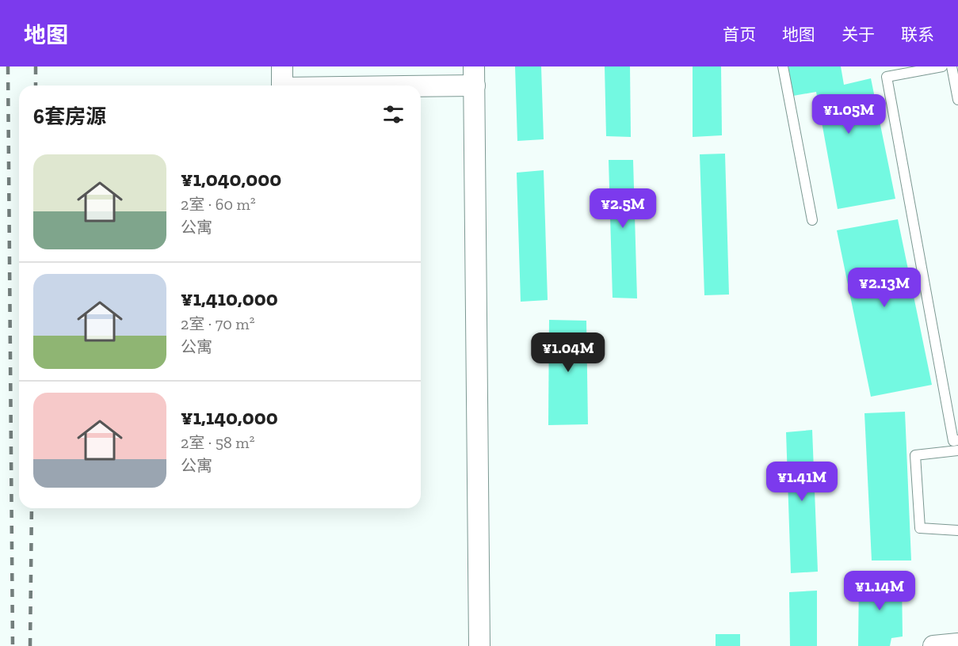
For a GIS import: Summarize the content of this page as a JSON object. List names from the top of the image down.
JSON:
{
  "page": {
    "header": "地图",
    "nav": [
      "首页",
      "地图",
      "关于",
      "联系"
    ],
    "heading": "6套房源",
    "price": [
      "¥1.05M",
      "¥2.5M",
      "¥2.13M",
      "¥1.04M",
      "¥1.41M",
      "¥1.14M"
    ],
    "list": [
      {
        "name": "¥1,040,000",
        "note": "2室 · 60 m² · 公寓"
      },
      {
        "name": "¥1,410,000",
        "note": "2室 · 70 m² · 公寓"
      },
      {
        "name": "¥1,140,000",
        "note": "2室 · 58 m² · 公寓"
      }
    ]
  }
}
